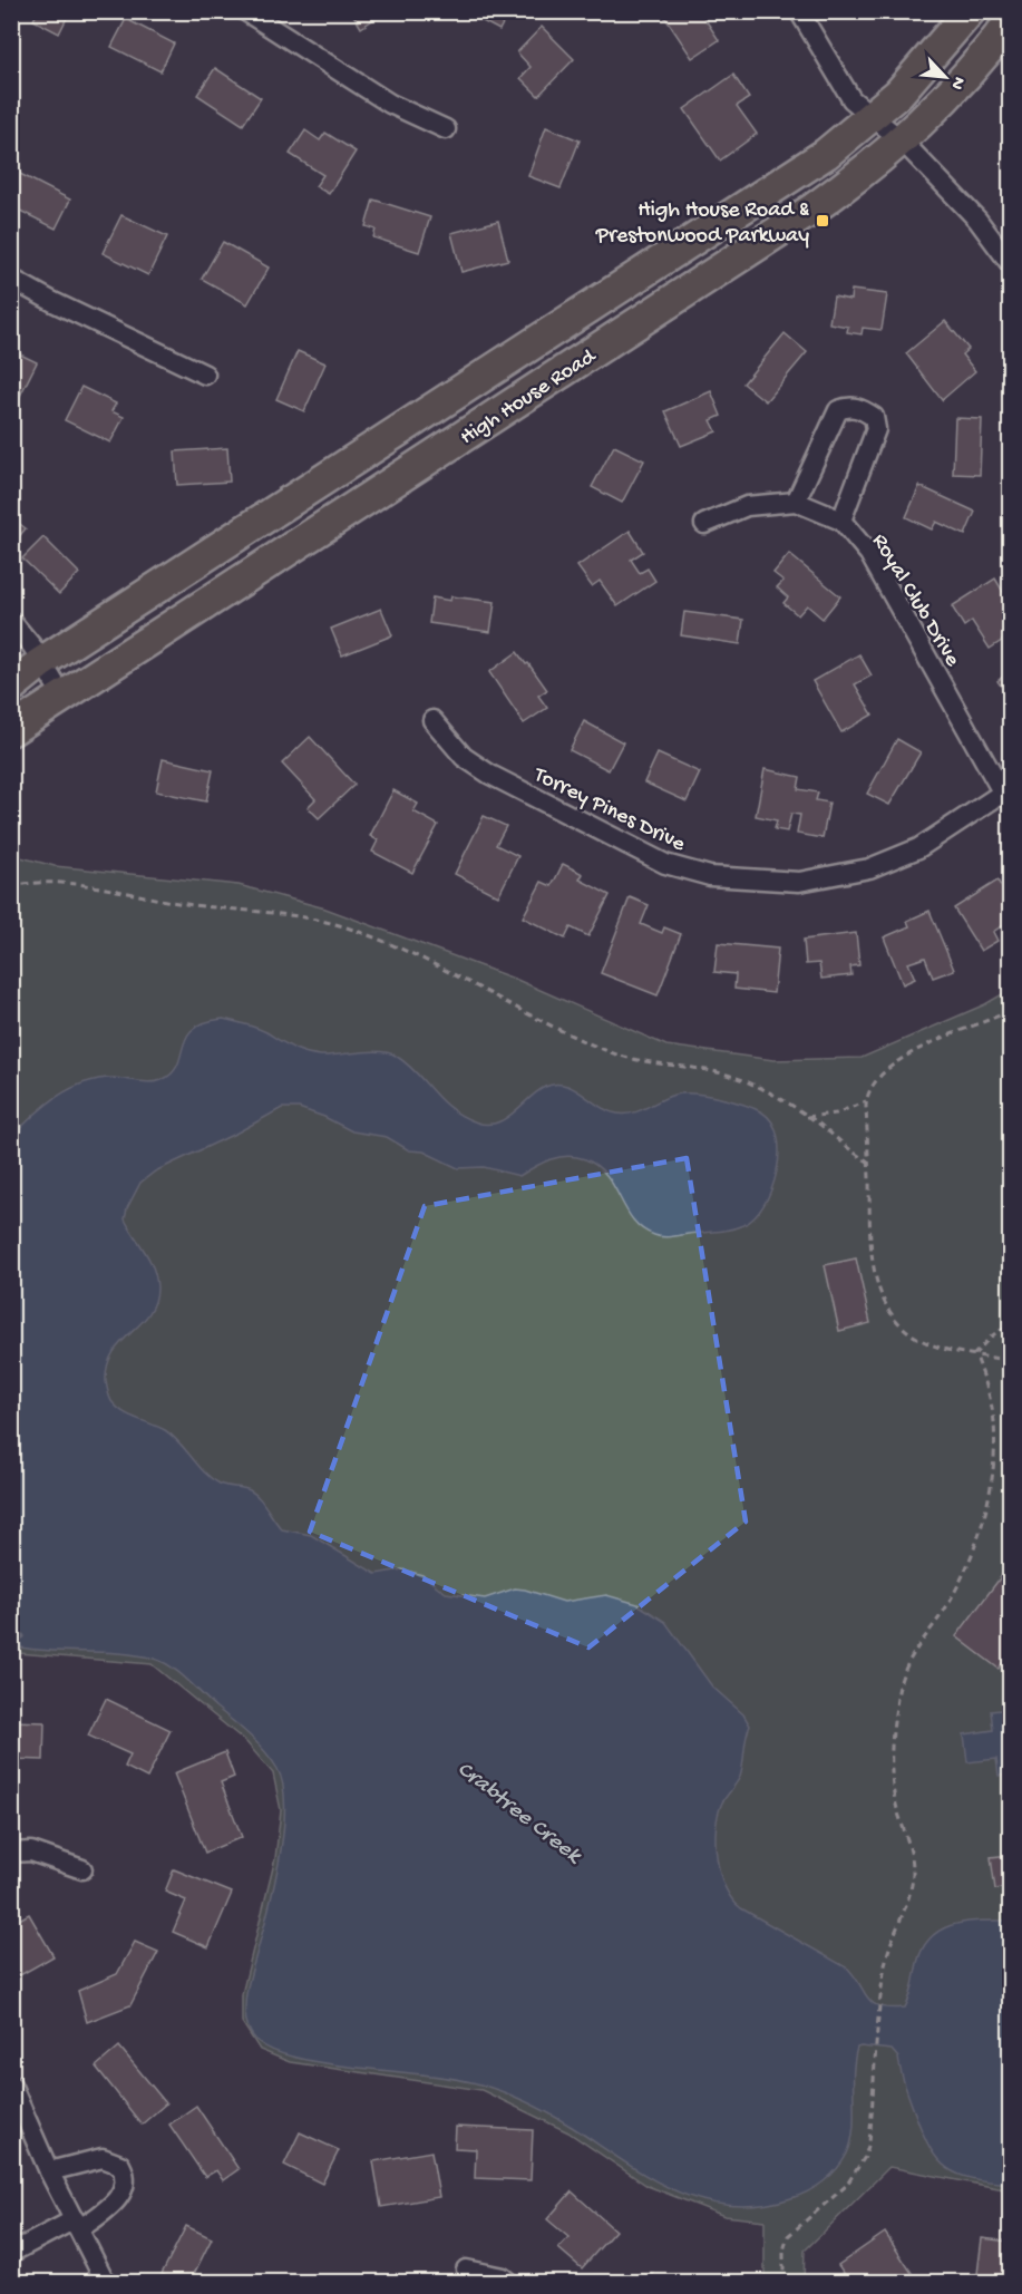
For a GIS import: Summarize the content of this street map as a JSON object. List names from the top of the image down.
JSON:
{
  "streets": {
    "main road": ["High House Road"],
    "street": ["Royal Club Drive", "Torrey Pines Drive"]
  },
  "crossings": [
    ["Royal Club Drive", "Torrey Pines Drive"]
  ],
  "water": ["Crabtree Creek"],
  "places": {
    "transit": ["High House Road & Prestonwood Parkway"]
  },
  "north": "bottom right"
}
